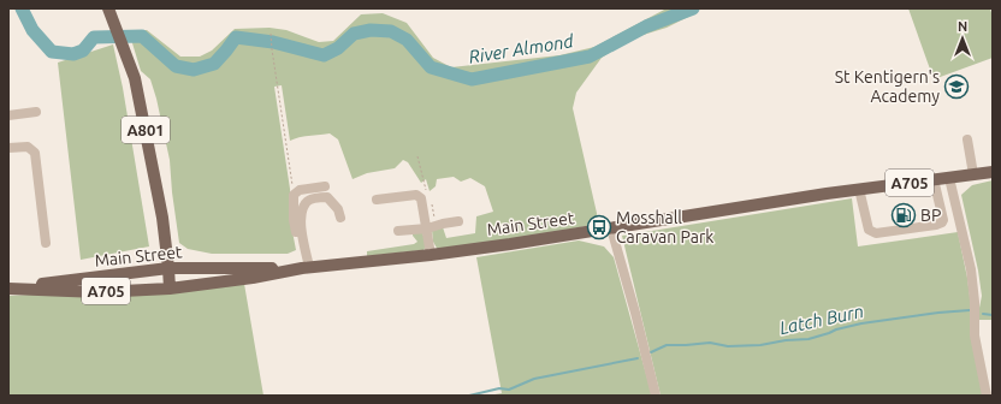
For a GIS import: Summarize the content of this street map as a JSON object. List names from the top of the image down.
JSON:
{
  "streets": {
    "main road": ["A801", "A705", "Main Street"]
  },
  "crossings": [
    ["A801", "Main Street"]
  ],
  "water": ["River Almond", "Latch Burn"],
  "places": {
    "school or university": ["St Kentigern's Academy"],
    "fuel station": ["BP"],
    "bus stop": ["Mosshall Caravan Park"]
  },
  "north": "top"
}
